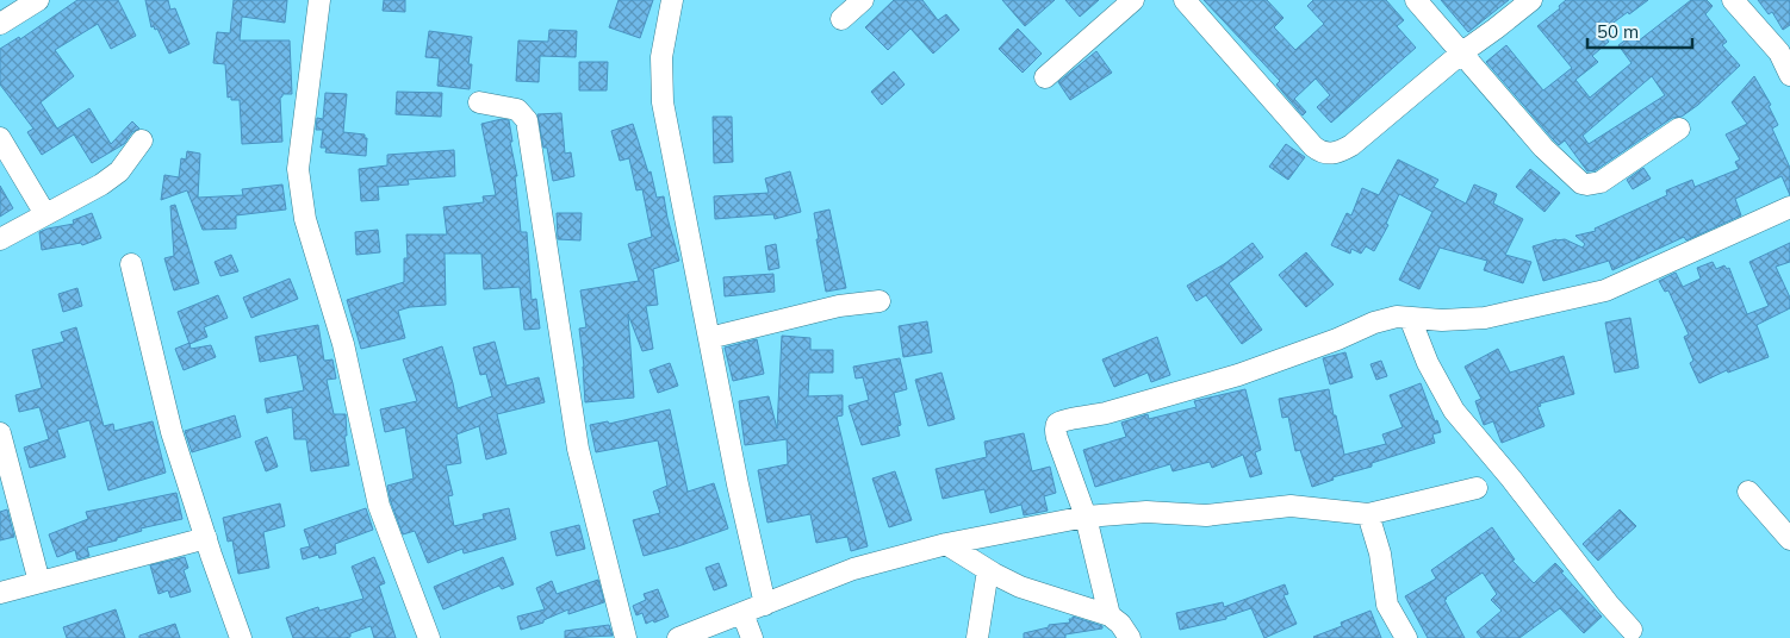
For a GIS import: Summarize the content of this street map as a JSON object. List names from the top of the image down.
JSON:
{
  "scale_bar": "50 m"
}
